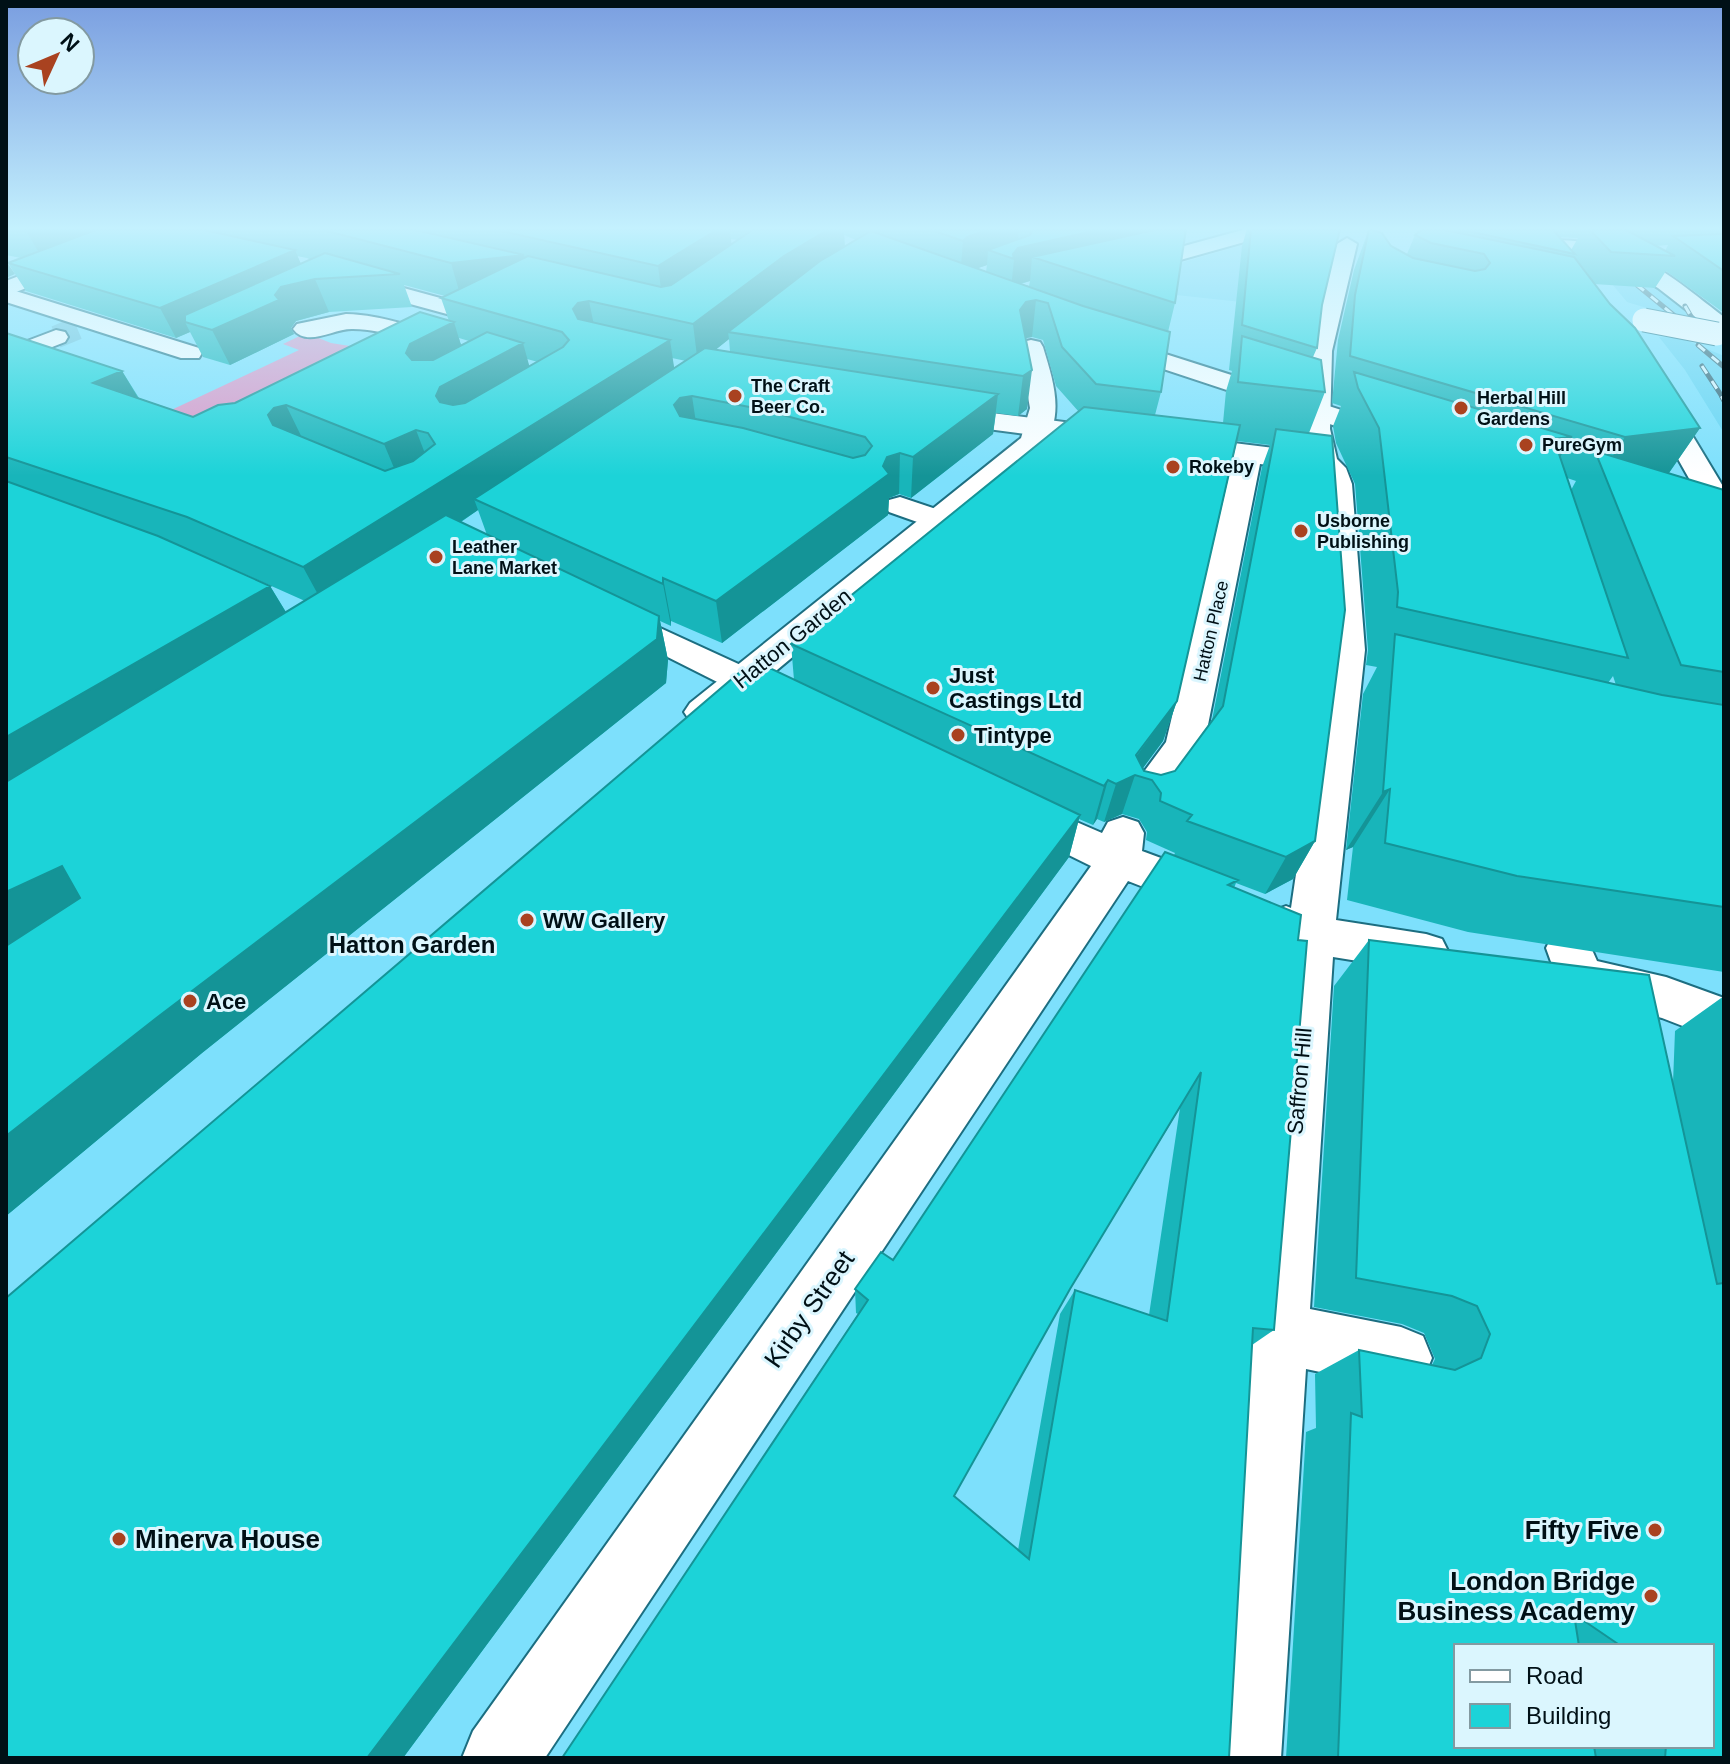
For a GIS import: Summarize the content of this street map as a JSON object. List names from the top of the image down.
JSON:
{
  "streets": {
    "street": [
      "Hatton Place",
      "Hatton Garden",
      "Saffron Hill",
      "Kirby Street"
    ]
  },
  "crossings": [
    ["Hatton Place", "Kirby Street"]
  ],
  "districts": ["Hatton Garden"],
  "places": [
    "The Craft Beer Co.",
    "Herbal Hill Gardens",
    "PureGym",
    "Rokeby",
    "Usborne Publishing",
    "Leather Lane Market",
    "Just Castings Ltd",
    "Tintype",
    "WW Gallery",
    "Ace",
    "Fifty Five",
    "Minerva House",
    "London Bridge Business Academy"
  ],
  "legend": ["Road", "Building"],
  "north": "top right"
}
